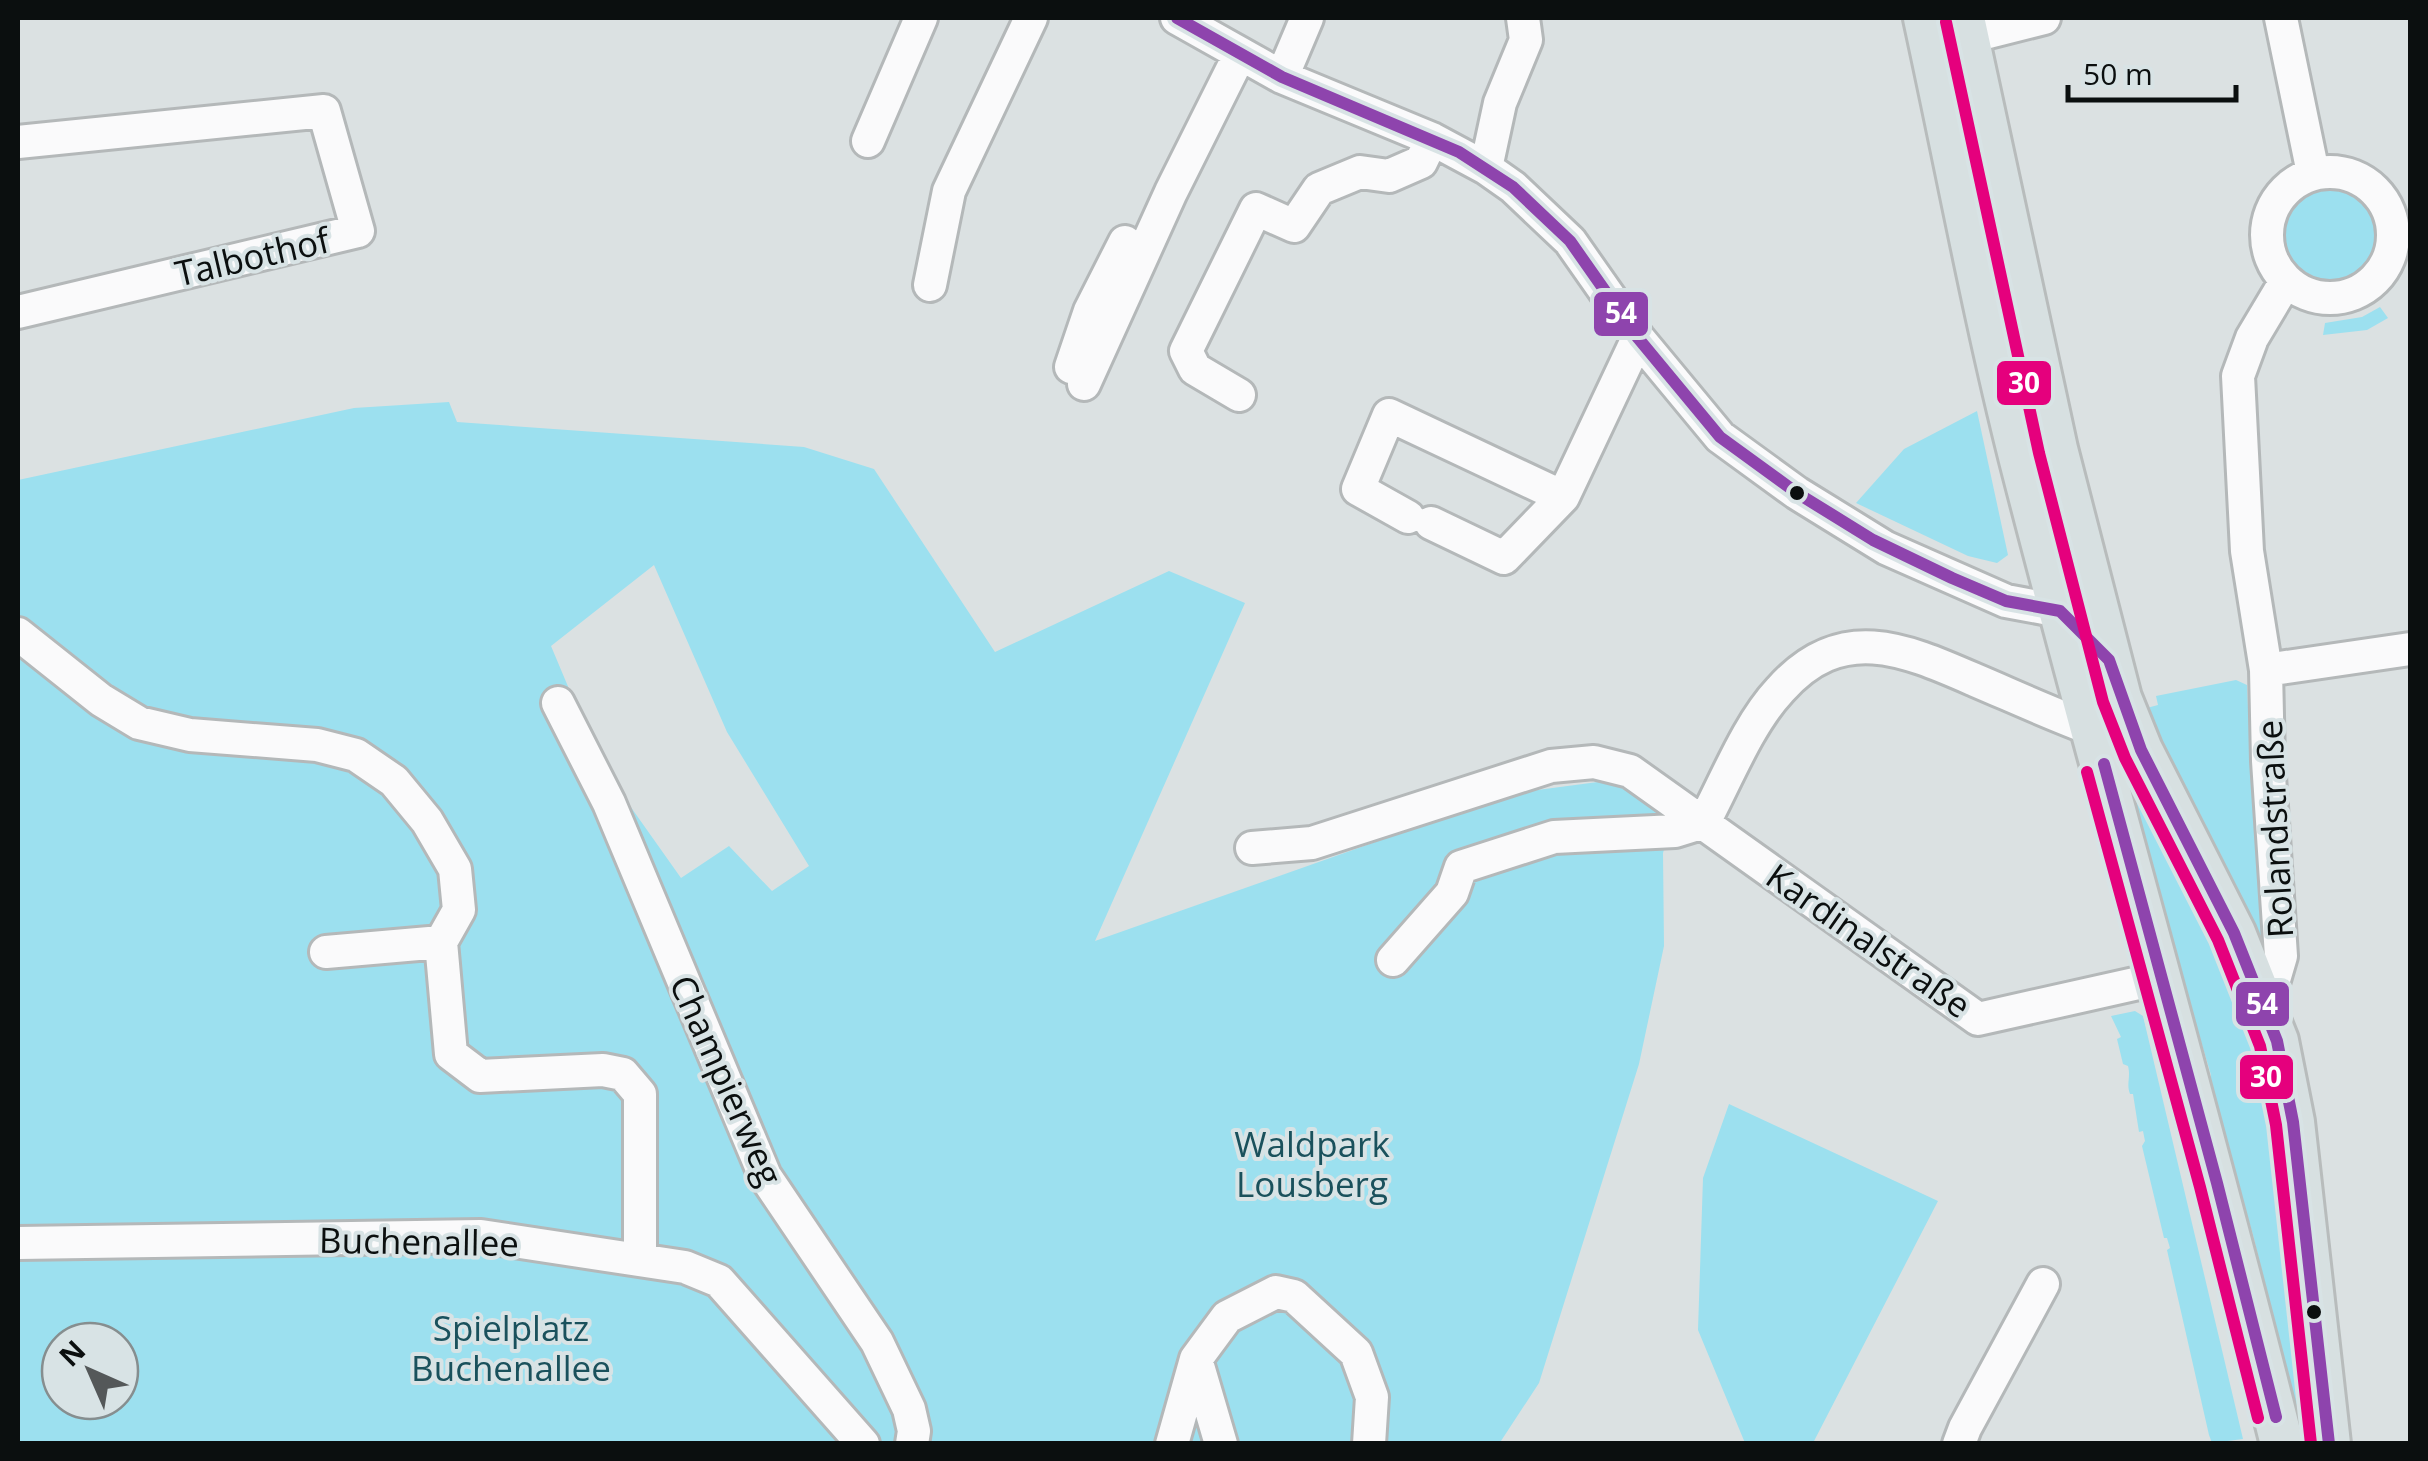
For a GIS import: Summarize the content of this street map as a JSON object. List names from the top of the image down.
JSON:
{
  "streets": {
    "street": [
      "Talbothof",
      "Rolandstraße",
      "Kardinalstraße",
      "Champierweg",
      "Buchenallee"
    ]
  },
  "parks": ["Waldpark Lousberg", "Spielplatz Buchenallee"],
  "lines": ["transit line 54", "transit line 30"],
  "scale_bar": "50 m",
  "north": "top left"
}
